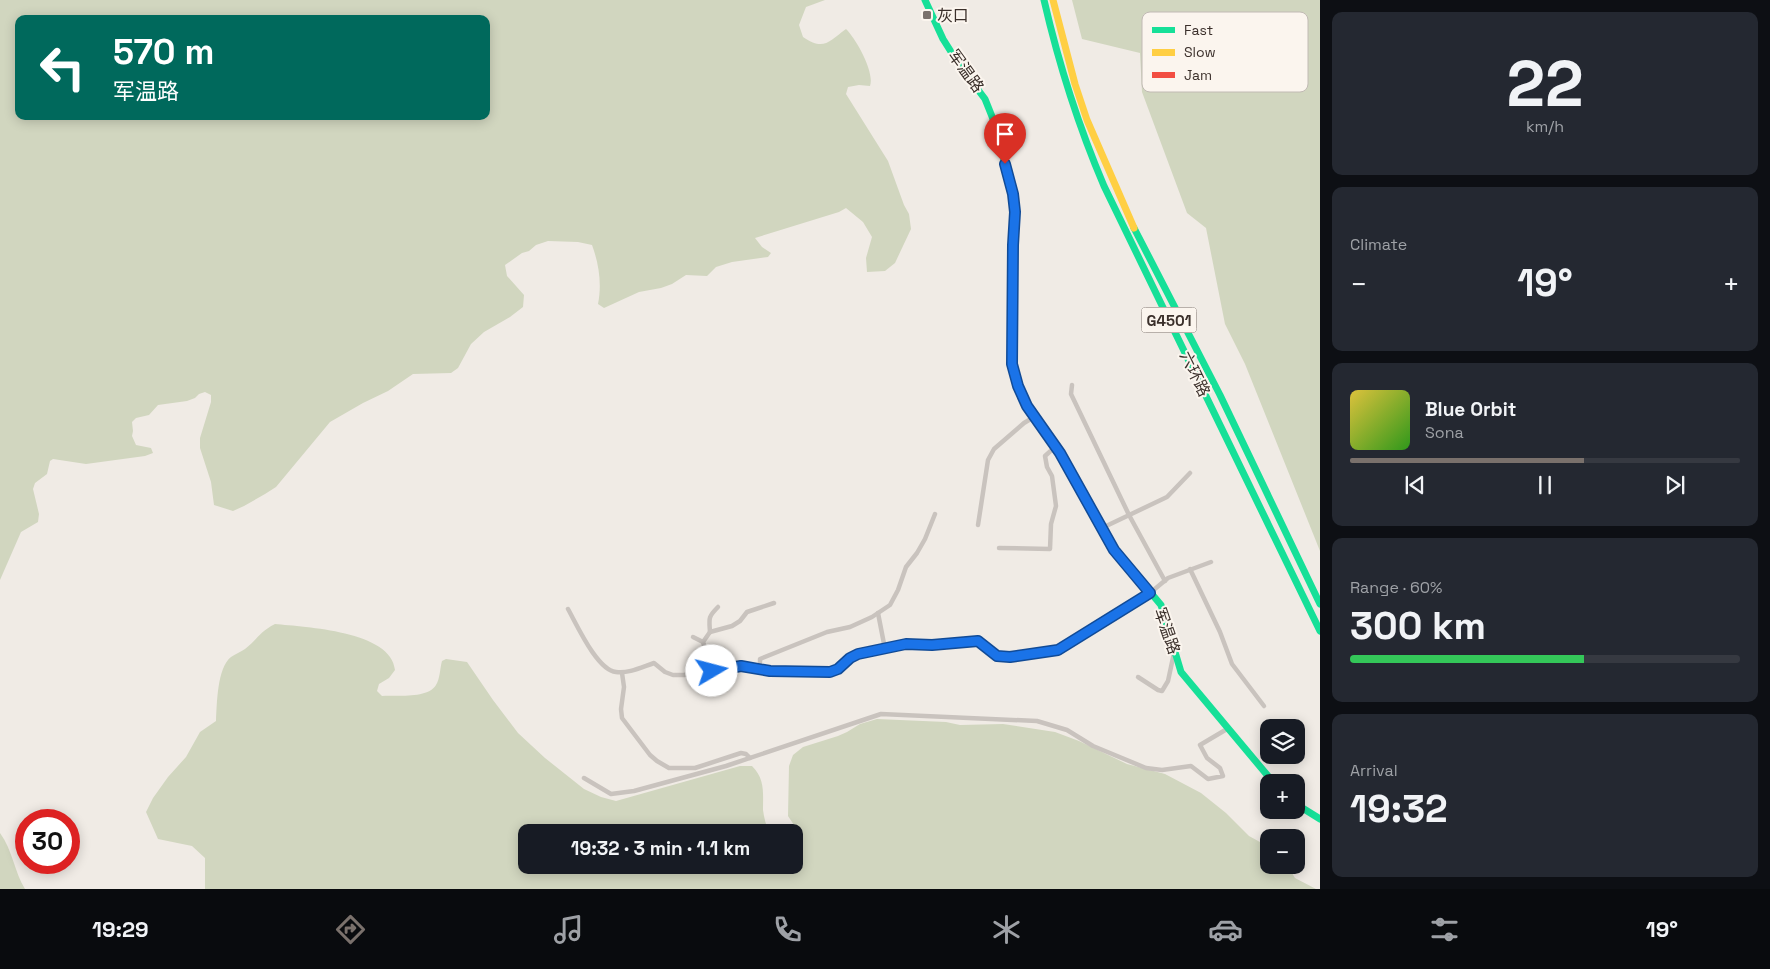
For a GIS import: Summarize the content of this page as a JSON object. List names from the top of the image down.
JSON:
{
  "streets": {
    "main road": ["军温路", "G4501", "六环路"]
  },
  "places": {
    "transit": ["灰口"]
  },
  "legend": ["Fast", "Slow", "Jam"],
  "page": {
    "tile": [
      ["22", "km/h"],
      "Climate",
      ["Range · 60%", "300 km"],
      ["Arrival", "19:32"]
    ],
    "turn": ["570 m", "军温路"],
    "heat": ["−", "19°", "+"],
    "song": ["Blue Orbit", "Sona"],
    "map_buttons": ["+", "−"],
    "limit": "30",
    "trip": "19:32 · 3 min · 1.1 km",
    "tabs": ["19:29", "19°"]
  }
}
